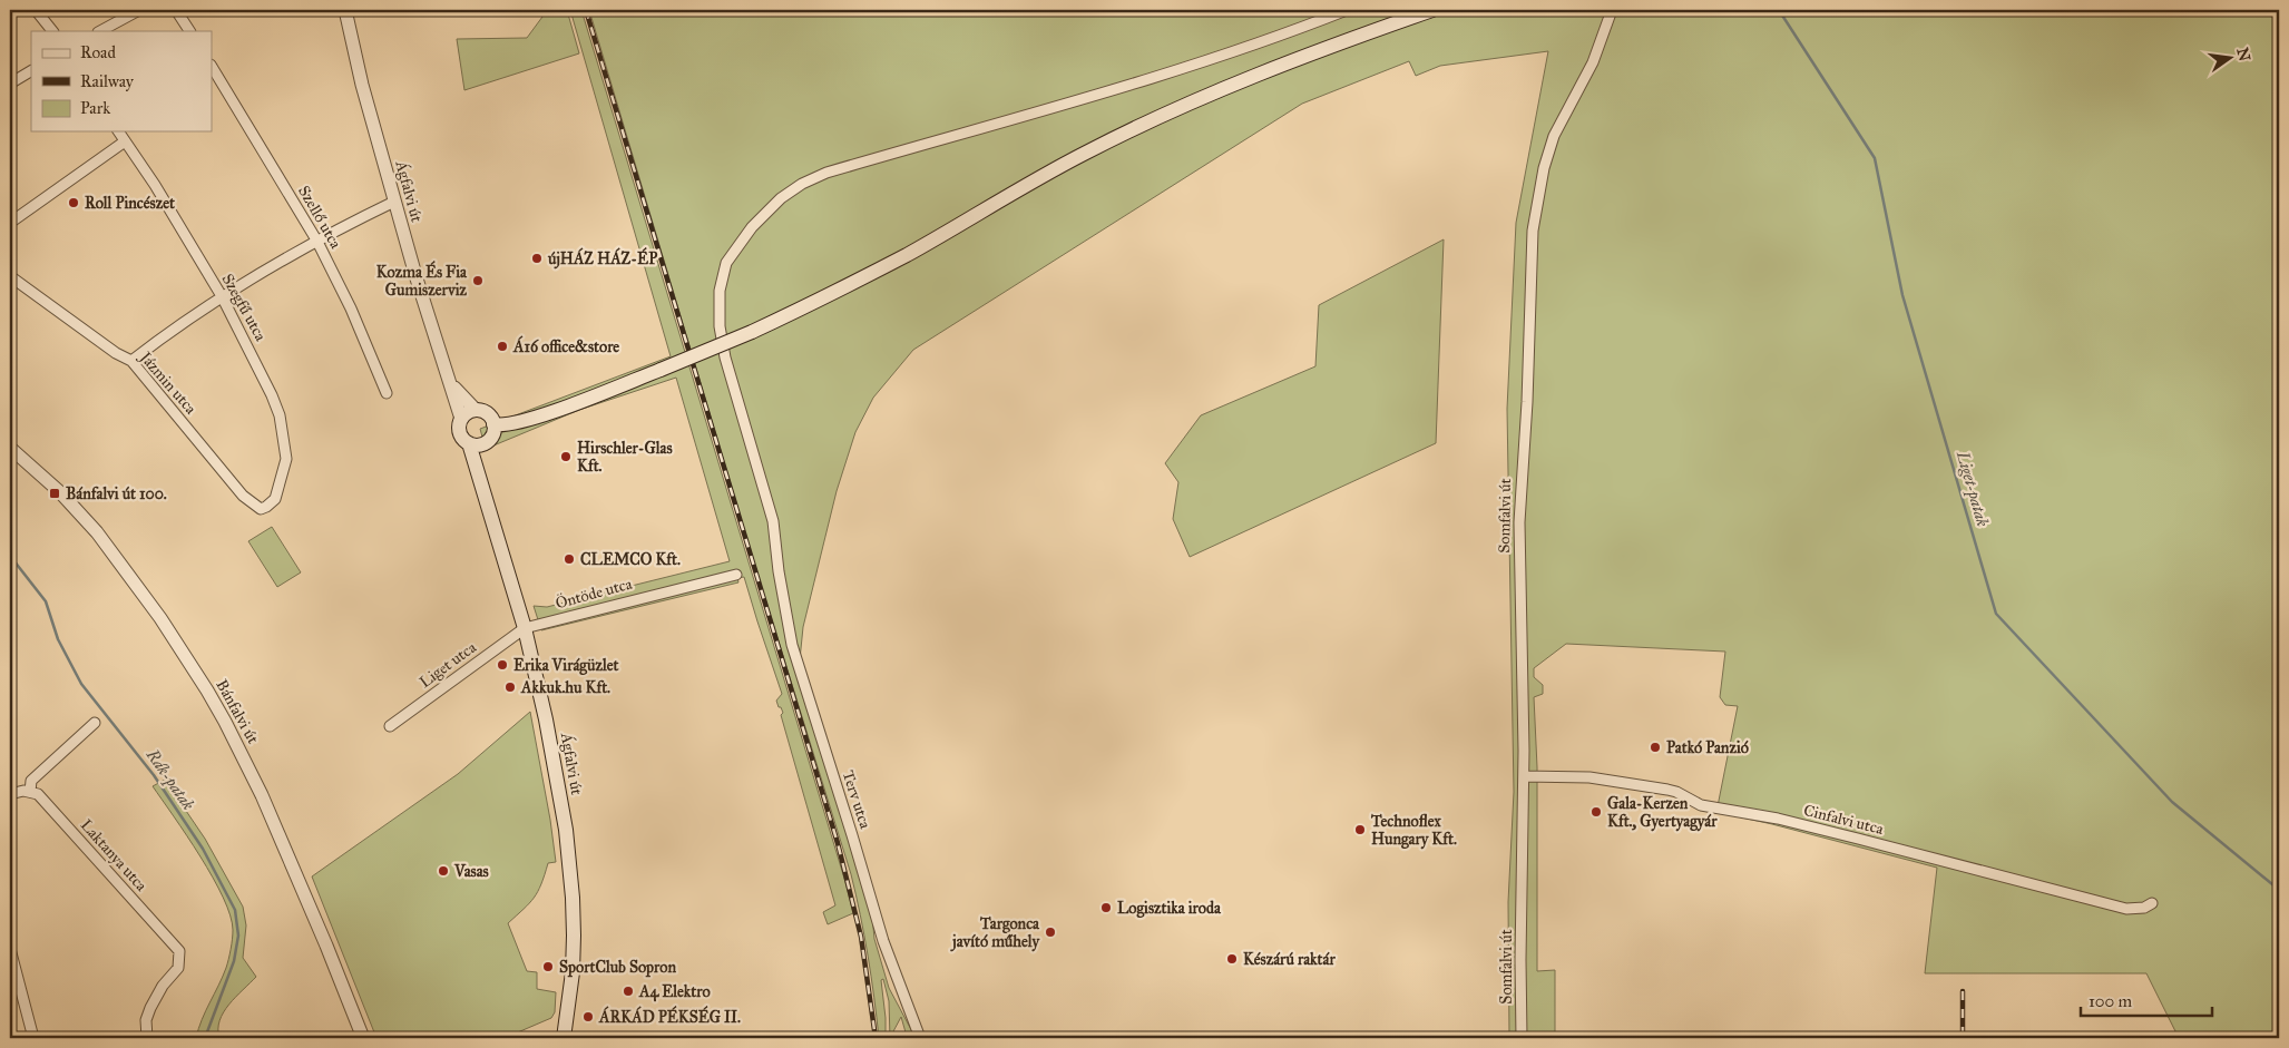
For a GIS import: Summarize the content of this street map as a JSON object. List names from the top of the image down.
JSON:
{
  "streets": {
    "main road": ["Ágfalvi út"],
    "street": [
      "Szellő utca",
      "Szegfű utca",
      "Jázmin utca",
      "Somfalvi út",
      "Öntöde utca",
      "Liget utca",
      "Bánfalvi út",
      "Terv utca",
      "Cinfalvi utca",
      "Laktanya utca"
    ]
  },
  "crossings": [
    ["Ágfalvi út", "Öntöde utca"],
    ["Ágfalvi út", "Liget utca"],
    ["Szegfű utca", "Jázmin utca"],
    ["Somfalvi út", "Cinfalvi utca"],
    ["Öntöde utca", "Liget utca"]
  ],
  "water": ["Liget-patak", "Rák-patak"],
  "places": {
    "other": [
      "Roll Pincészet",
      "újHÁZ HÁZ-ÉP",
      "Kozma És Fia Gumiszerviz",
      "Á16 office&store",
      "Hirschler-Glas Kft.",
      "CLEMCO Kft.",
      "Erika Virágüzlet",
      "Akkuk.hu Kft.",
      "Patkó Panzió",
      "Gala-Kerzen Kft., Gyertyagyár",
      "Technoflex Hungary Kft.",
      "Vasas",
      "Logisztika iroda",
      "Targonca javító műhely",
      "Készárú raktár",
      "SportClub Sopron",
      "A4 Elektro",
      "ÁRKÁD PÉKSÉG II."
    ],
    "transit": ["Bánfalvi út 100."]
  },
  "legend": ["Road", "Railway", "Park"],
  "scale_bar": "100 m",
  "north": "right"
}
